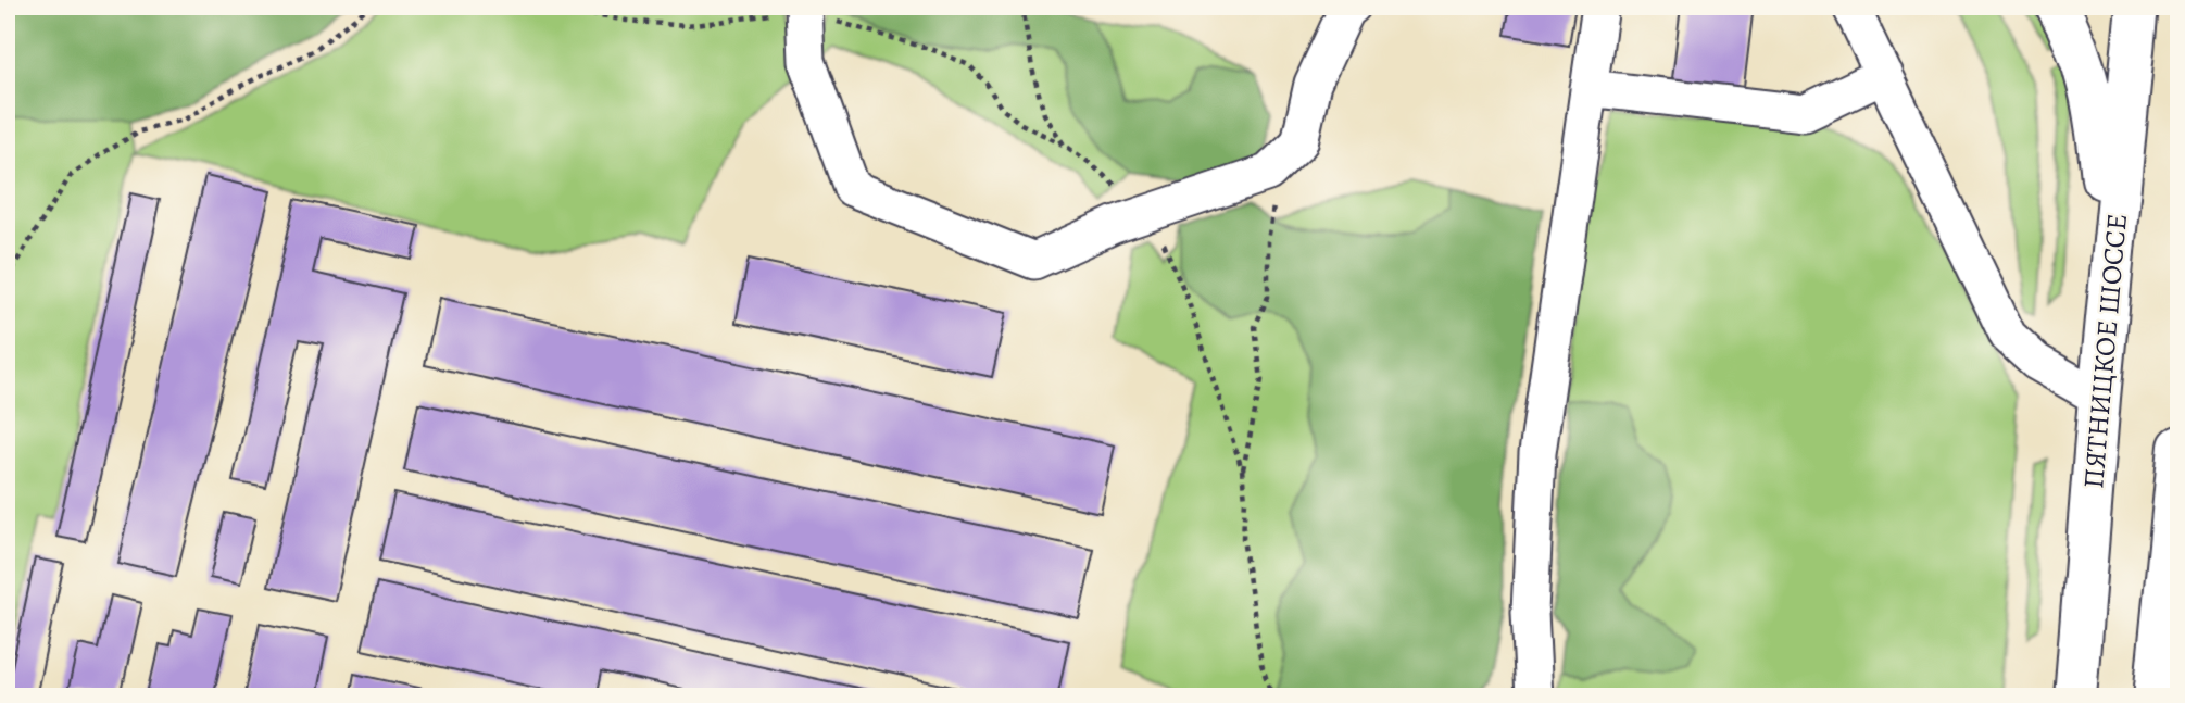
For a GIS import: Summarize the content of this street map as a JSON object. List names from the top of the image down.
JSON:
{
  "streets": {
    "main road": ["ПЯТНИЦКОЕ ШОССЕ"]
  }
}
